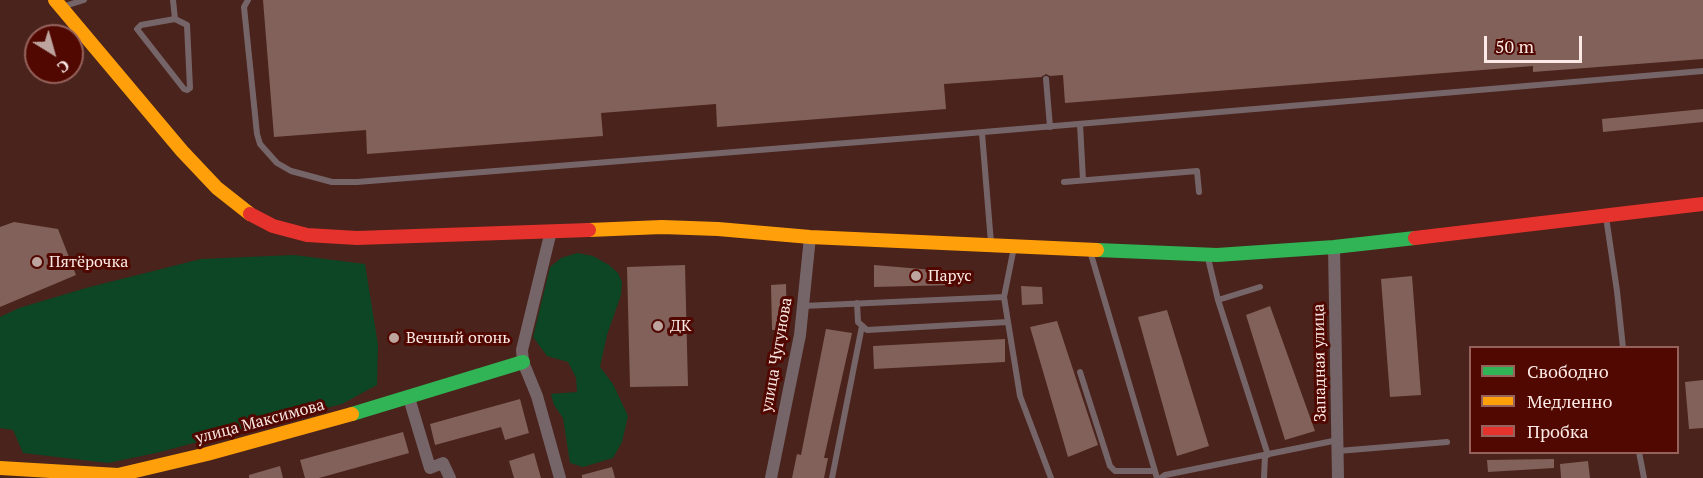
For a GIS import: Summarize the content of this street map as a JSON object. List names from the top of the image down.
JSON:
{
  "streets": {
    "main road": ["улица Максимова"],
    "street": ["улица Чугунова", "Западная улица"]
  },
  "places": [
    "Пятёрочка",
    "Парус",
    "ДК",
    "Вечный огонь"
  ],
  "legend": ["Свободно", "Медленно", "Пробка"],
  "scale_bar": "50 m",
  "north": "bottom right"
}
